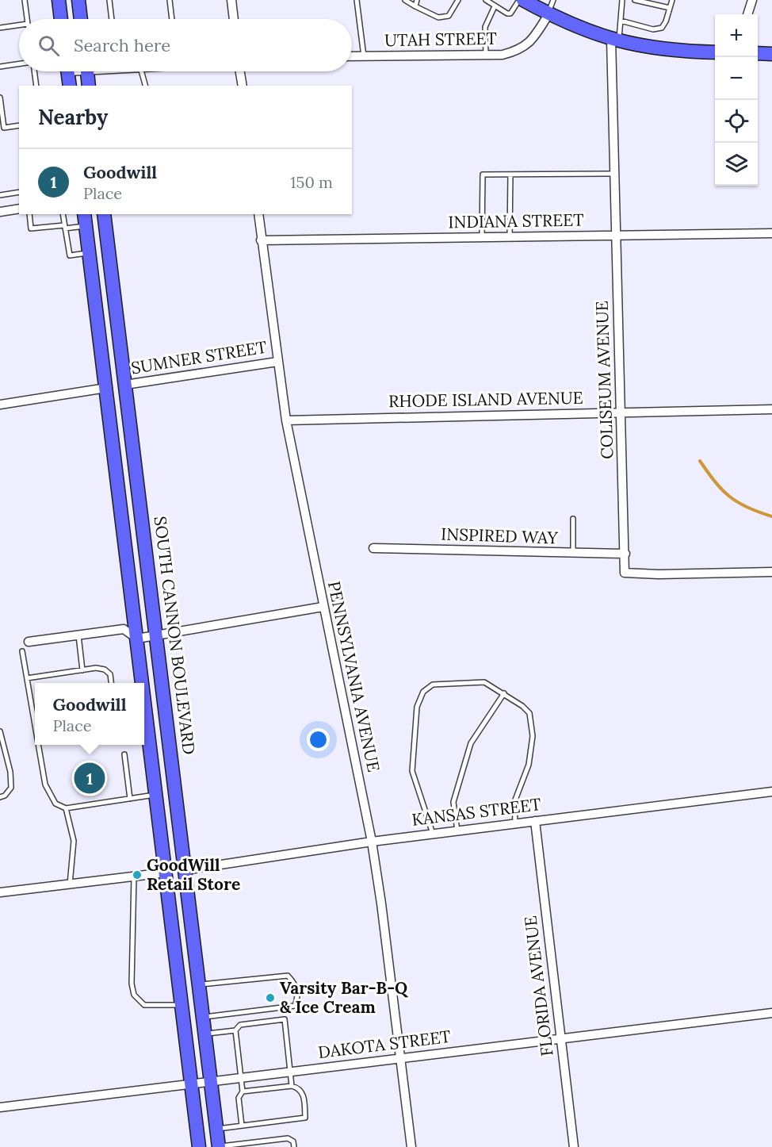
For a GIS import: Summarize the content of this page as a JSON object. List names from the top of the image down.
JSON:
{
  "streets": {
    "main road": ["SOUTH CANNON BOULEVARD"],
    "street": [
      "UTAH STREET",
      "INDIANA STREET",
      "SUMNER STREET",
      "COLISEUM AVENUE",
      "RHODE ISLAND AVENUE",
      "INSPIRED WAY",
      "PENNSYLVANIA AVENUE",
      "KANSAS STREET",
      "FLORIDA AVENUE",
      "DAKOTA STREET"
    ]
  },
  "crossings": [
    ["INDIANA STREET", "COLISEUM AVENUE"],
    ["INDIANA STREET", "PENNSYLVANIA AVENUE"],
    ["SUMNER STREET", "SOUTH CANNON BOULEVARD"],
    ["SUMNER STREET", "PENNSYLVANIA AVENUE"],
    ["COLISEUM AVENUE", "RHODE ISLAND AVENUE"],
    ["COLISEUM AVENUE", "INSPIRED WAY"],
    ["RHODE ISLAND AVENUE", "PENNSYLVANIA AVENUE"],
    ["SOUTH CANNON BOULEVARD", "KANSAS STREET"],
    ["SOUTH CANNON BOULEVARD", "DAKOTA STREET"],
    ["PENNSYLVANIA AVENUE", "KANSAS STREET"],
    ["PENNSYLVANIA AVENUE", "DAKOTA STREET"],
    ["KANSAS STREET", "FLORIDA AVENUE"],
    ["FLORIDA AVENUE", "DAKOTA STREET"]
  ],
  "places": ["GoodWill Retail Store", "Varsity Bar-B-Q & Ice Cream"],
  "page": {
    "map_buttons": ["+", "−"],
    "search": "Search here",
    "heading": "Nearby",
    "list": [
      {
        "mark": "1",
        "name": "Goodwill",
        "note": "Place",
        "value": "150 m"
      }
    ],
    "popup": ["Goodwill", "Place"],
    "pins": "1"
  }
}
